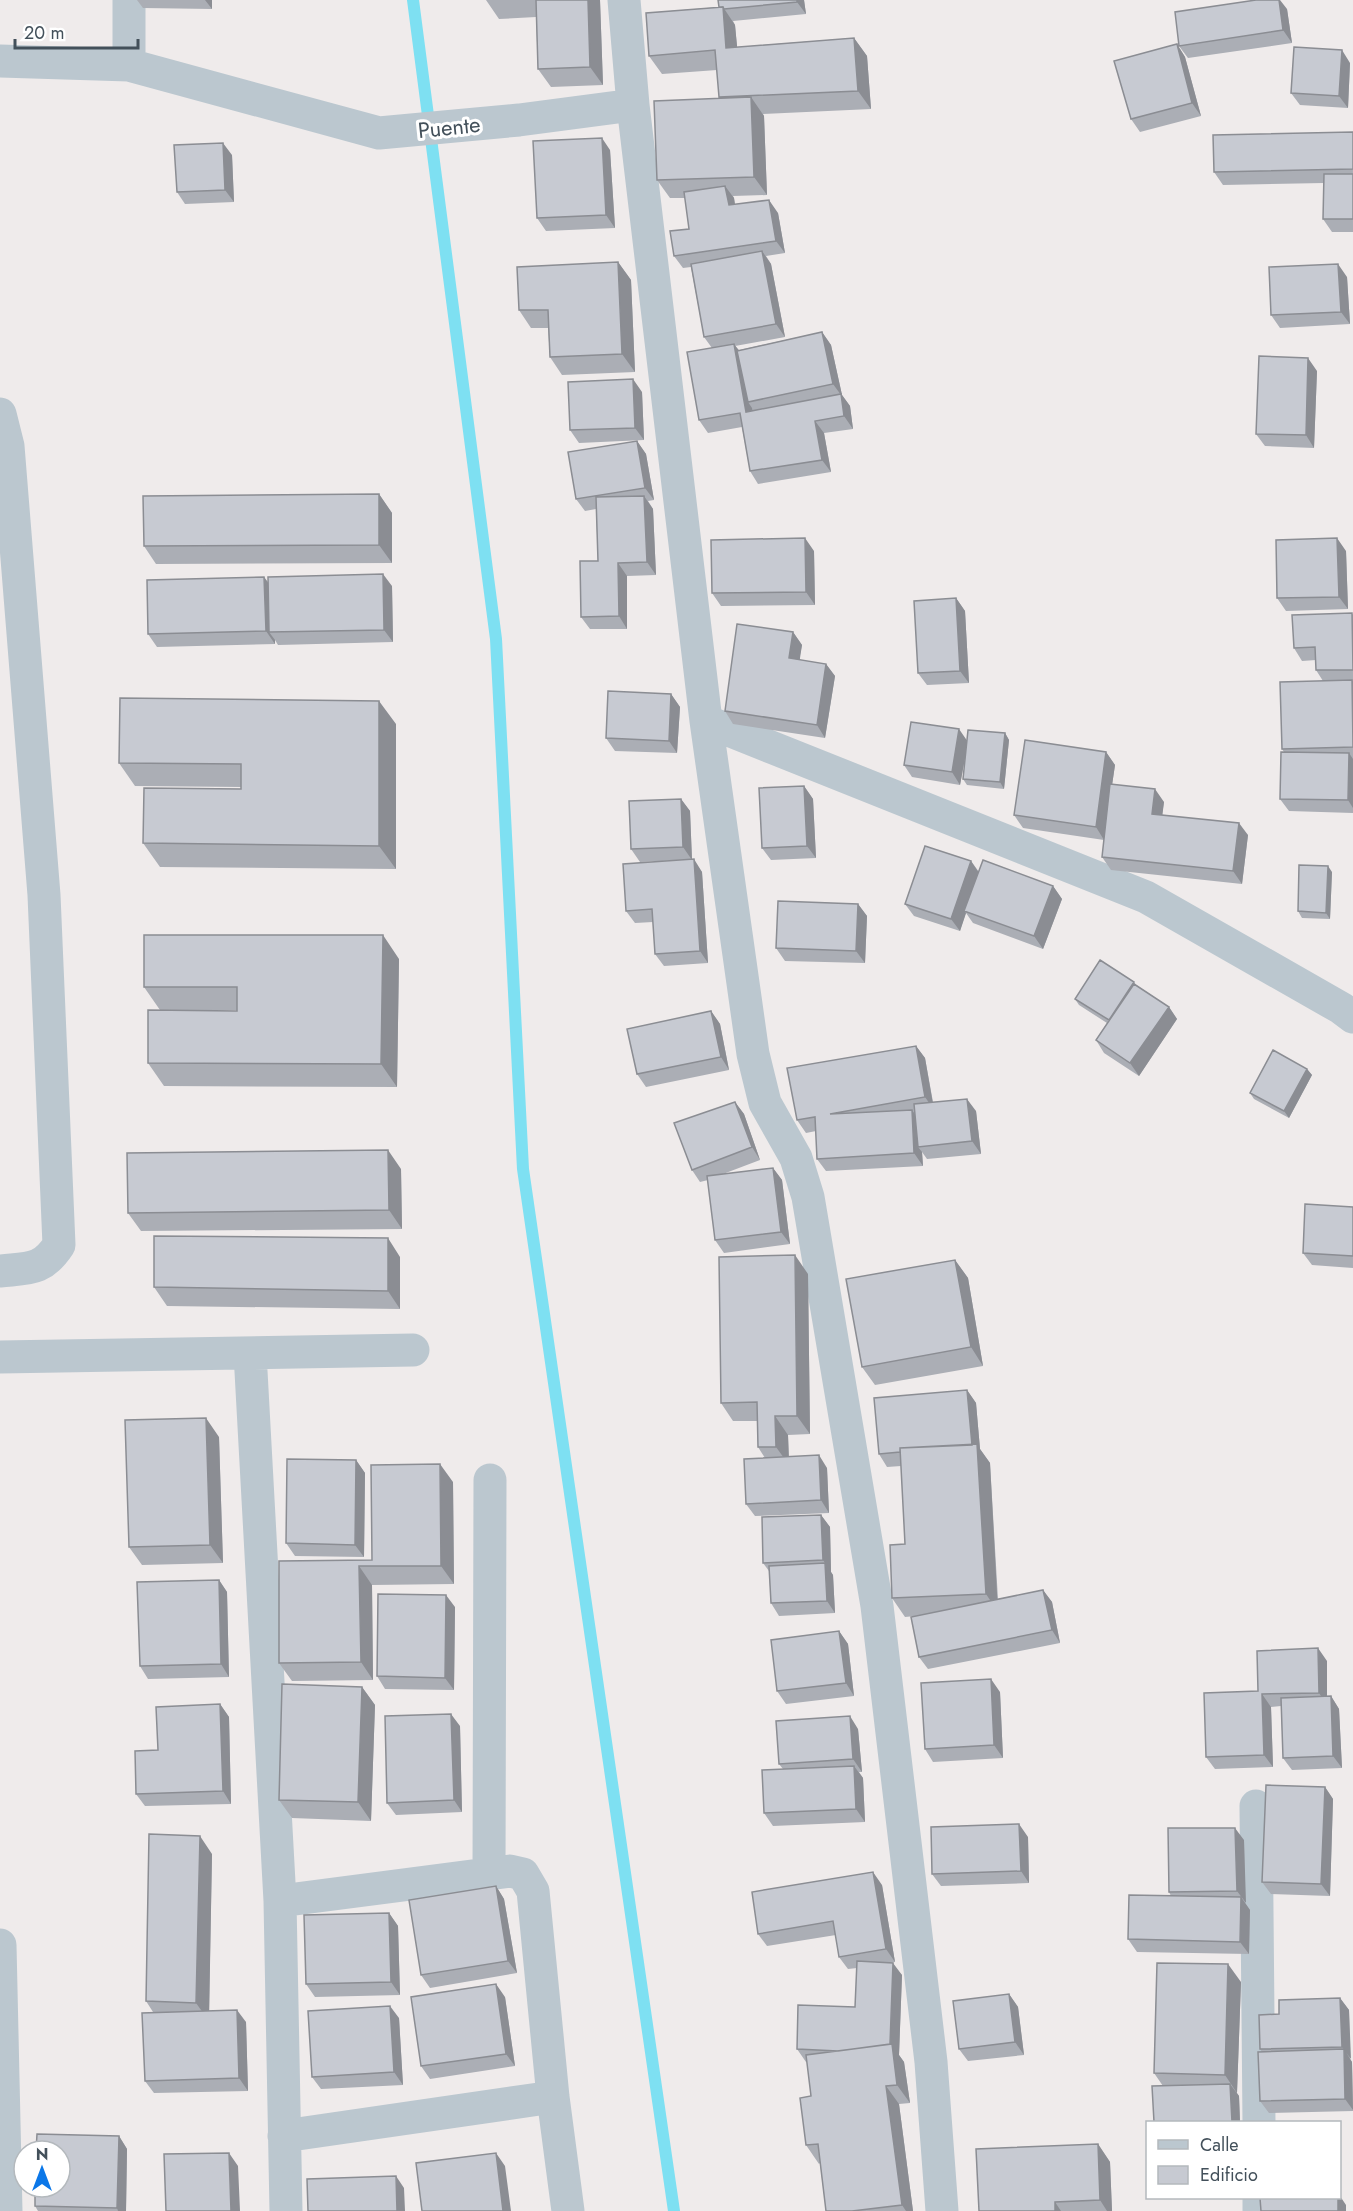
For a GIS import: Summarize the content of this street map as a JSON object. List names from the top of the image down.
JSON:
{
  "streets": {
    "street": ["Puente"]
  },
  "legend": ["Calle", "Edificio"],
  "scale_bar": "20 m",
  "north": "top"
}
